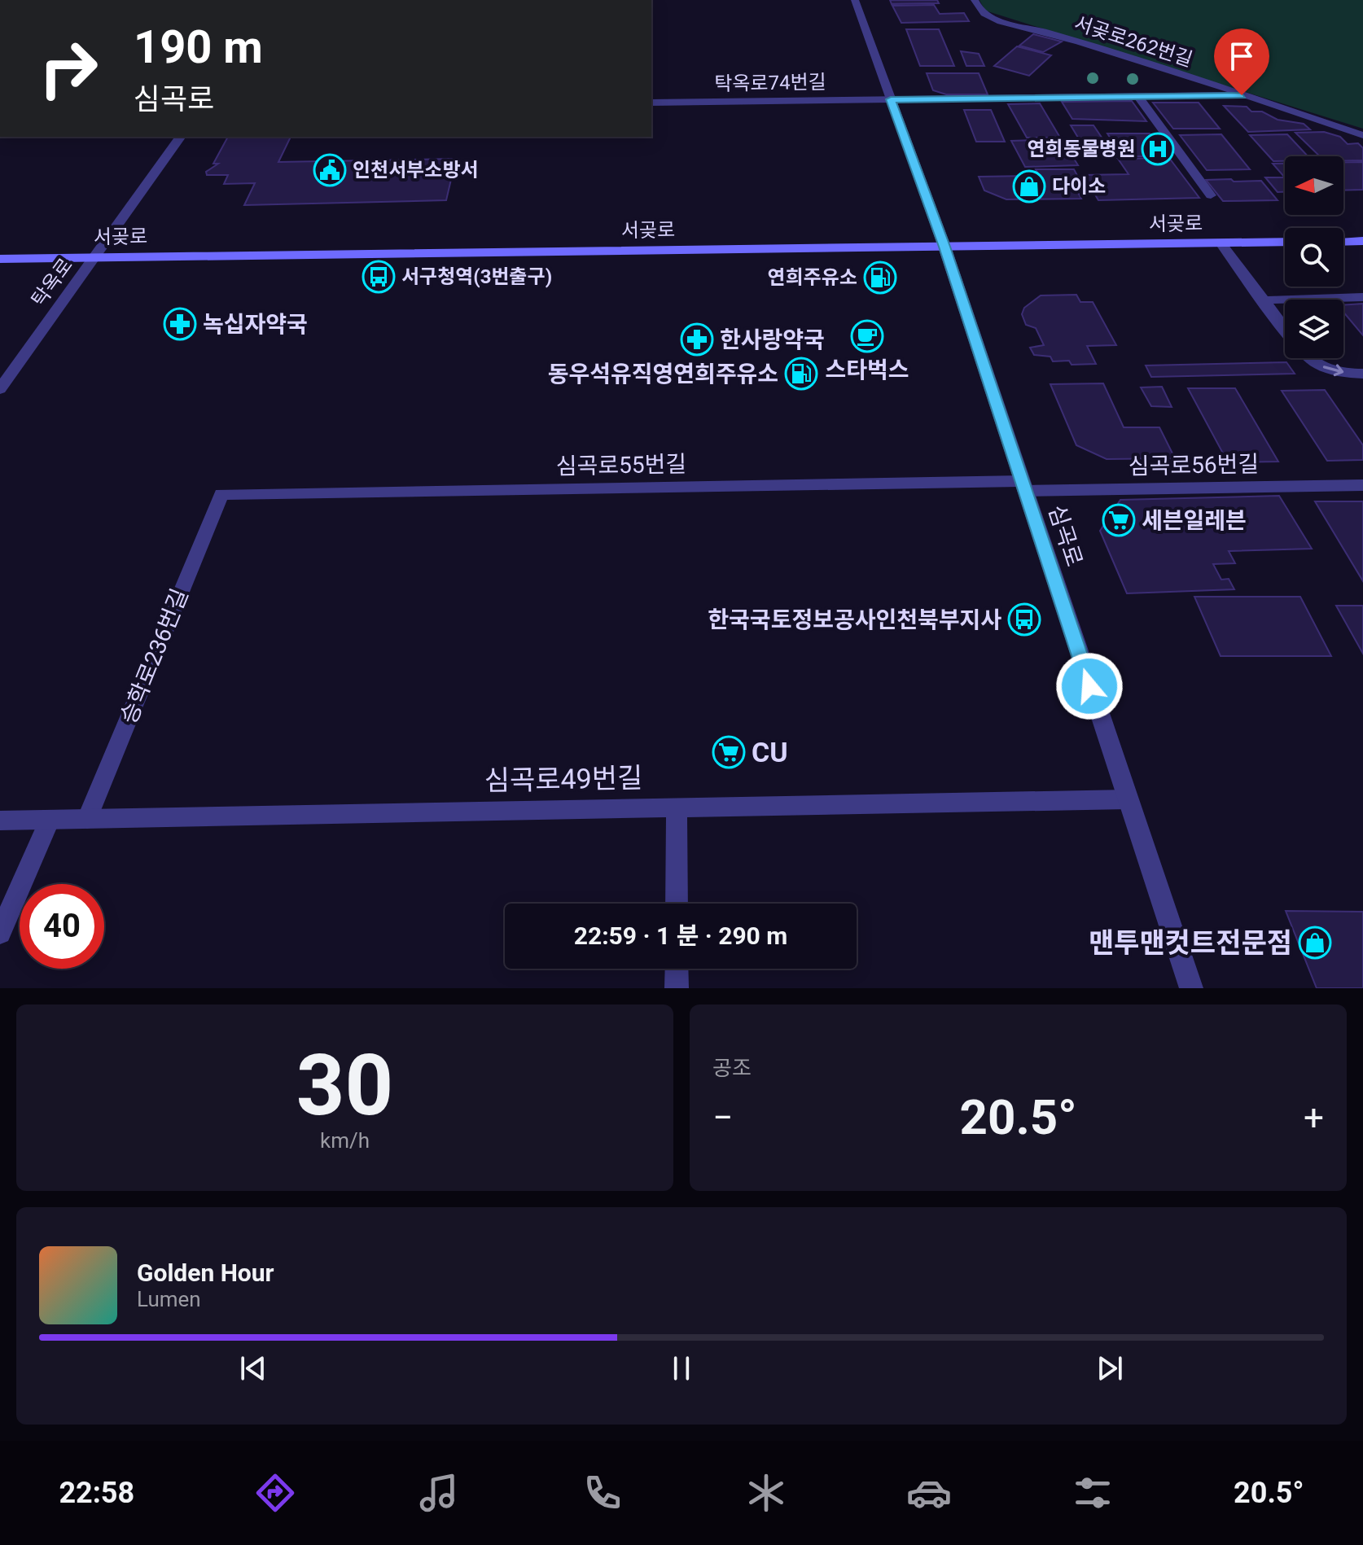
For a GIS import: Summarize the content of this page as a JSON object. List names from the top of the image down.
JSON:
{
  "streets": {
    "main road": ["서곶로"],
    "street": [
      "서곶로262번길",
      "탁옥로74번길",
      "탁옥로",
      "심곡로55번길",
      "심곡로56번길",
      "심곡로",
      "승학로236번길",
      "심곡로49번길"
    ]
  },
  "crossings": [
    ["탁옥로74번길", "심곡로"],
    ["서곶로", "탁옥로"],
    ["서곶로", "심곡로"],
    ["심곡로55번길", "심곡로56번길"],
    ["심곡로55번길", "심곡로"],
    ["심곡로55번길", "승학로236번길"],
    ["심곡로56번길", "심곡로"],
    ["심곡로", "심곡로49번길"],
    ["승학로236번길", "심곡로49번길"]
  ],
  "places": {
    "hospital": ["연희동물병원"],
    "public building": ["인천서부소방서"],
    "shop": ["다이소", "맨투맨컷트전문점"],
    "bus stop": ["서구청역(3번출구)", "한국국토정보공사인천북부지사"],
    "fuel station": ["연희주유소", "동우석유직영연희주유소"],
    "pharmacy": ["녹십자약국", "한사랑약국"],
    "cafe": ["스타벅스"],
    "supermarket": ["세븐일레븐", "CU"]
  },
  "north": "left",
  "page": {
    "turn": ["190 m", "심곡로"],
    "limit": "40",
    "trip": "22:59 · 1 분 · 290 m",
    "tile": [
      ["30", "km/h"],
      "공조"
    ],
    "heat": ["−", "20.5°", "+"],
    "song": ["Golden Hour", "Lumen"],
    "tabs": ["22:58", "20.5°"]
  }
}
